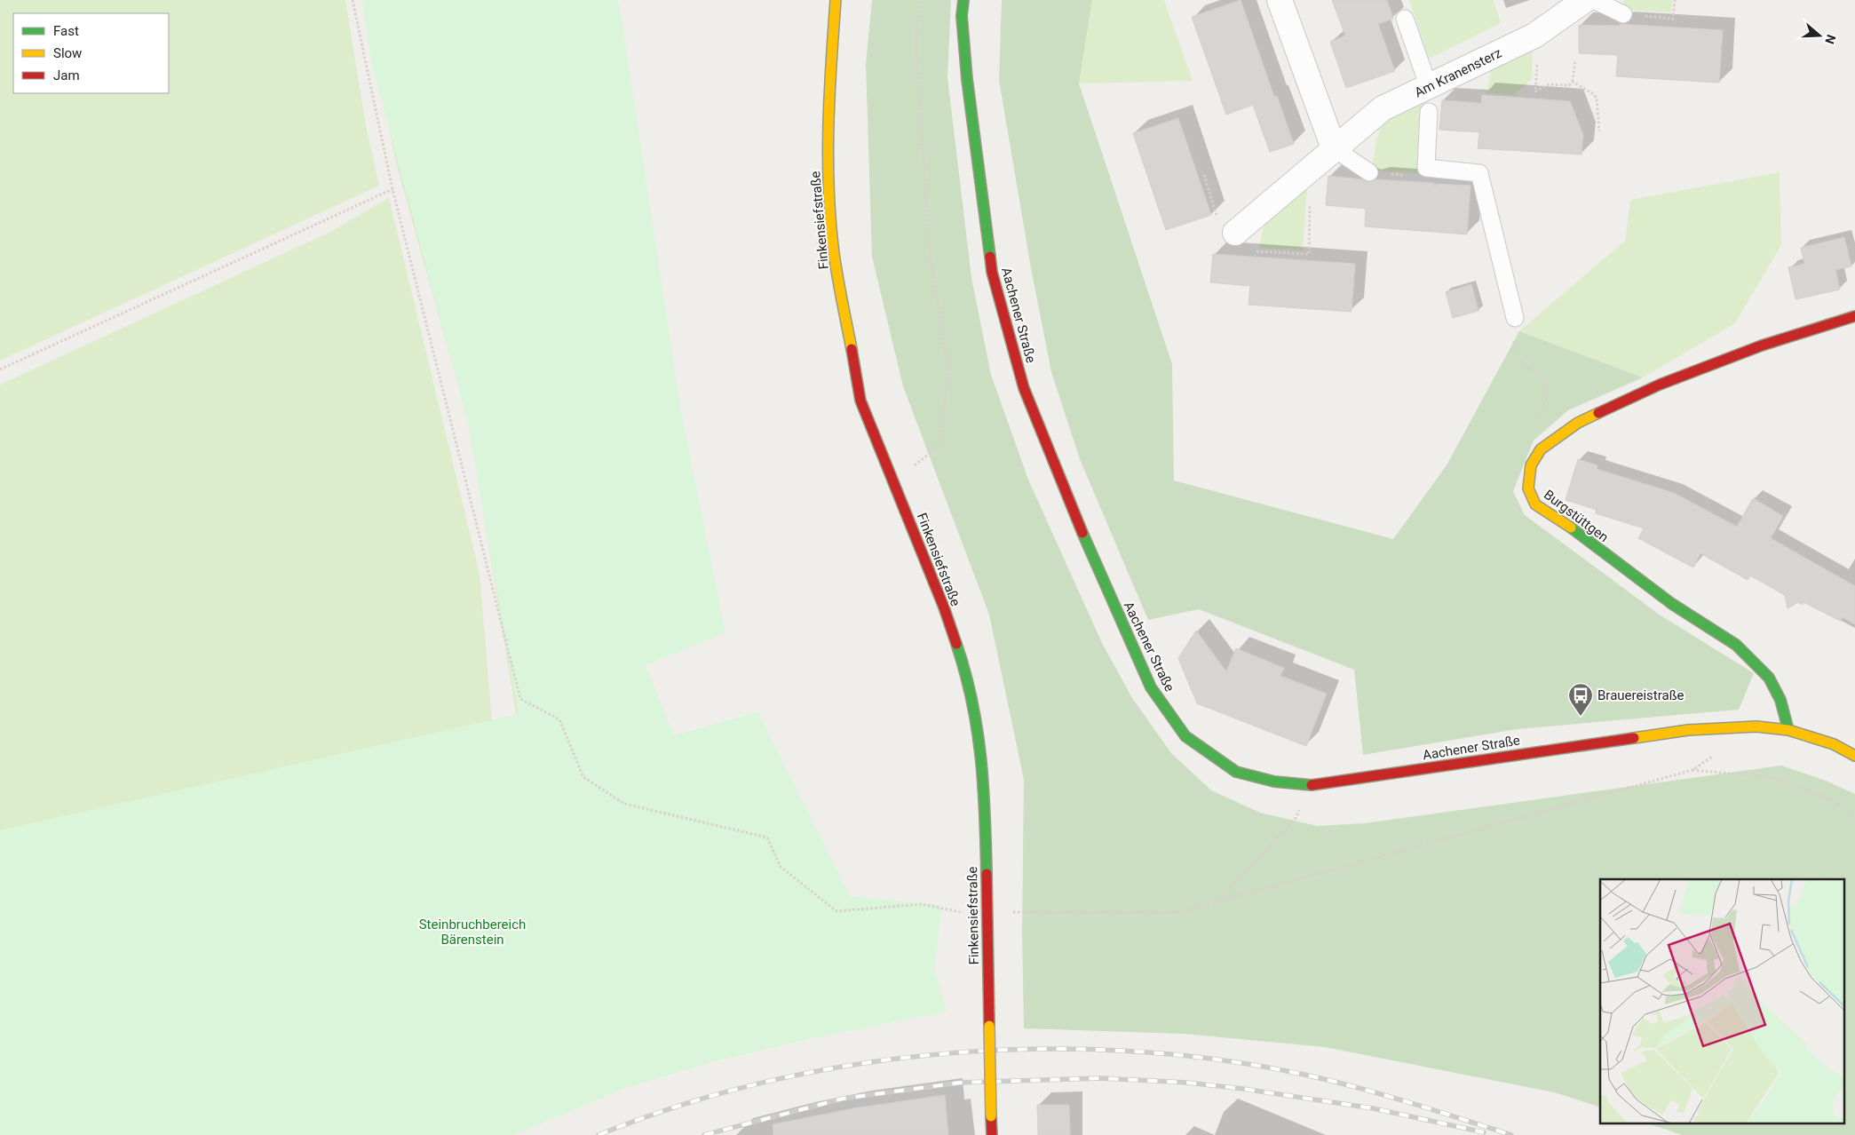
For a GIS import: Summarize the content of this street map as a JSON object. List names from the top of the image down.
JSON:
{
  "streets": {
    "street": [
      "Am Kranensterz",
      "Finkensiefstraße",
      "Aachener Straße",
      "Burgstüttgen"
    ]
  },
  "crossings": [
    ["Aachener Straße", "Burgstüttgen"]
  ],
  "parks": ["Steinbruchbereich Bärenstein"],
  "places": {
    "bus stop": ["Brauereistraße"]
  },
  "legend": ["Fast", "Slow", "Jam"],
  "north": "right"
}
